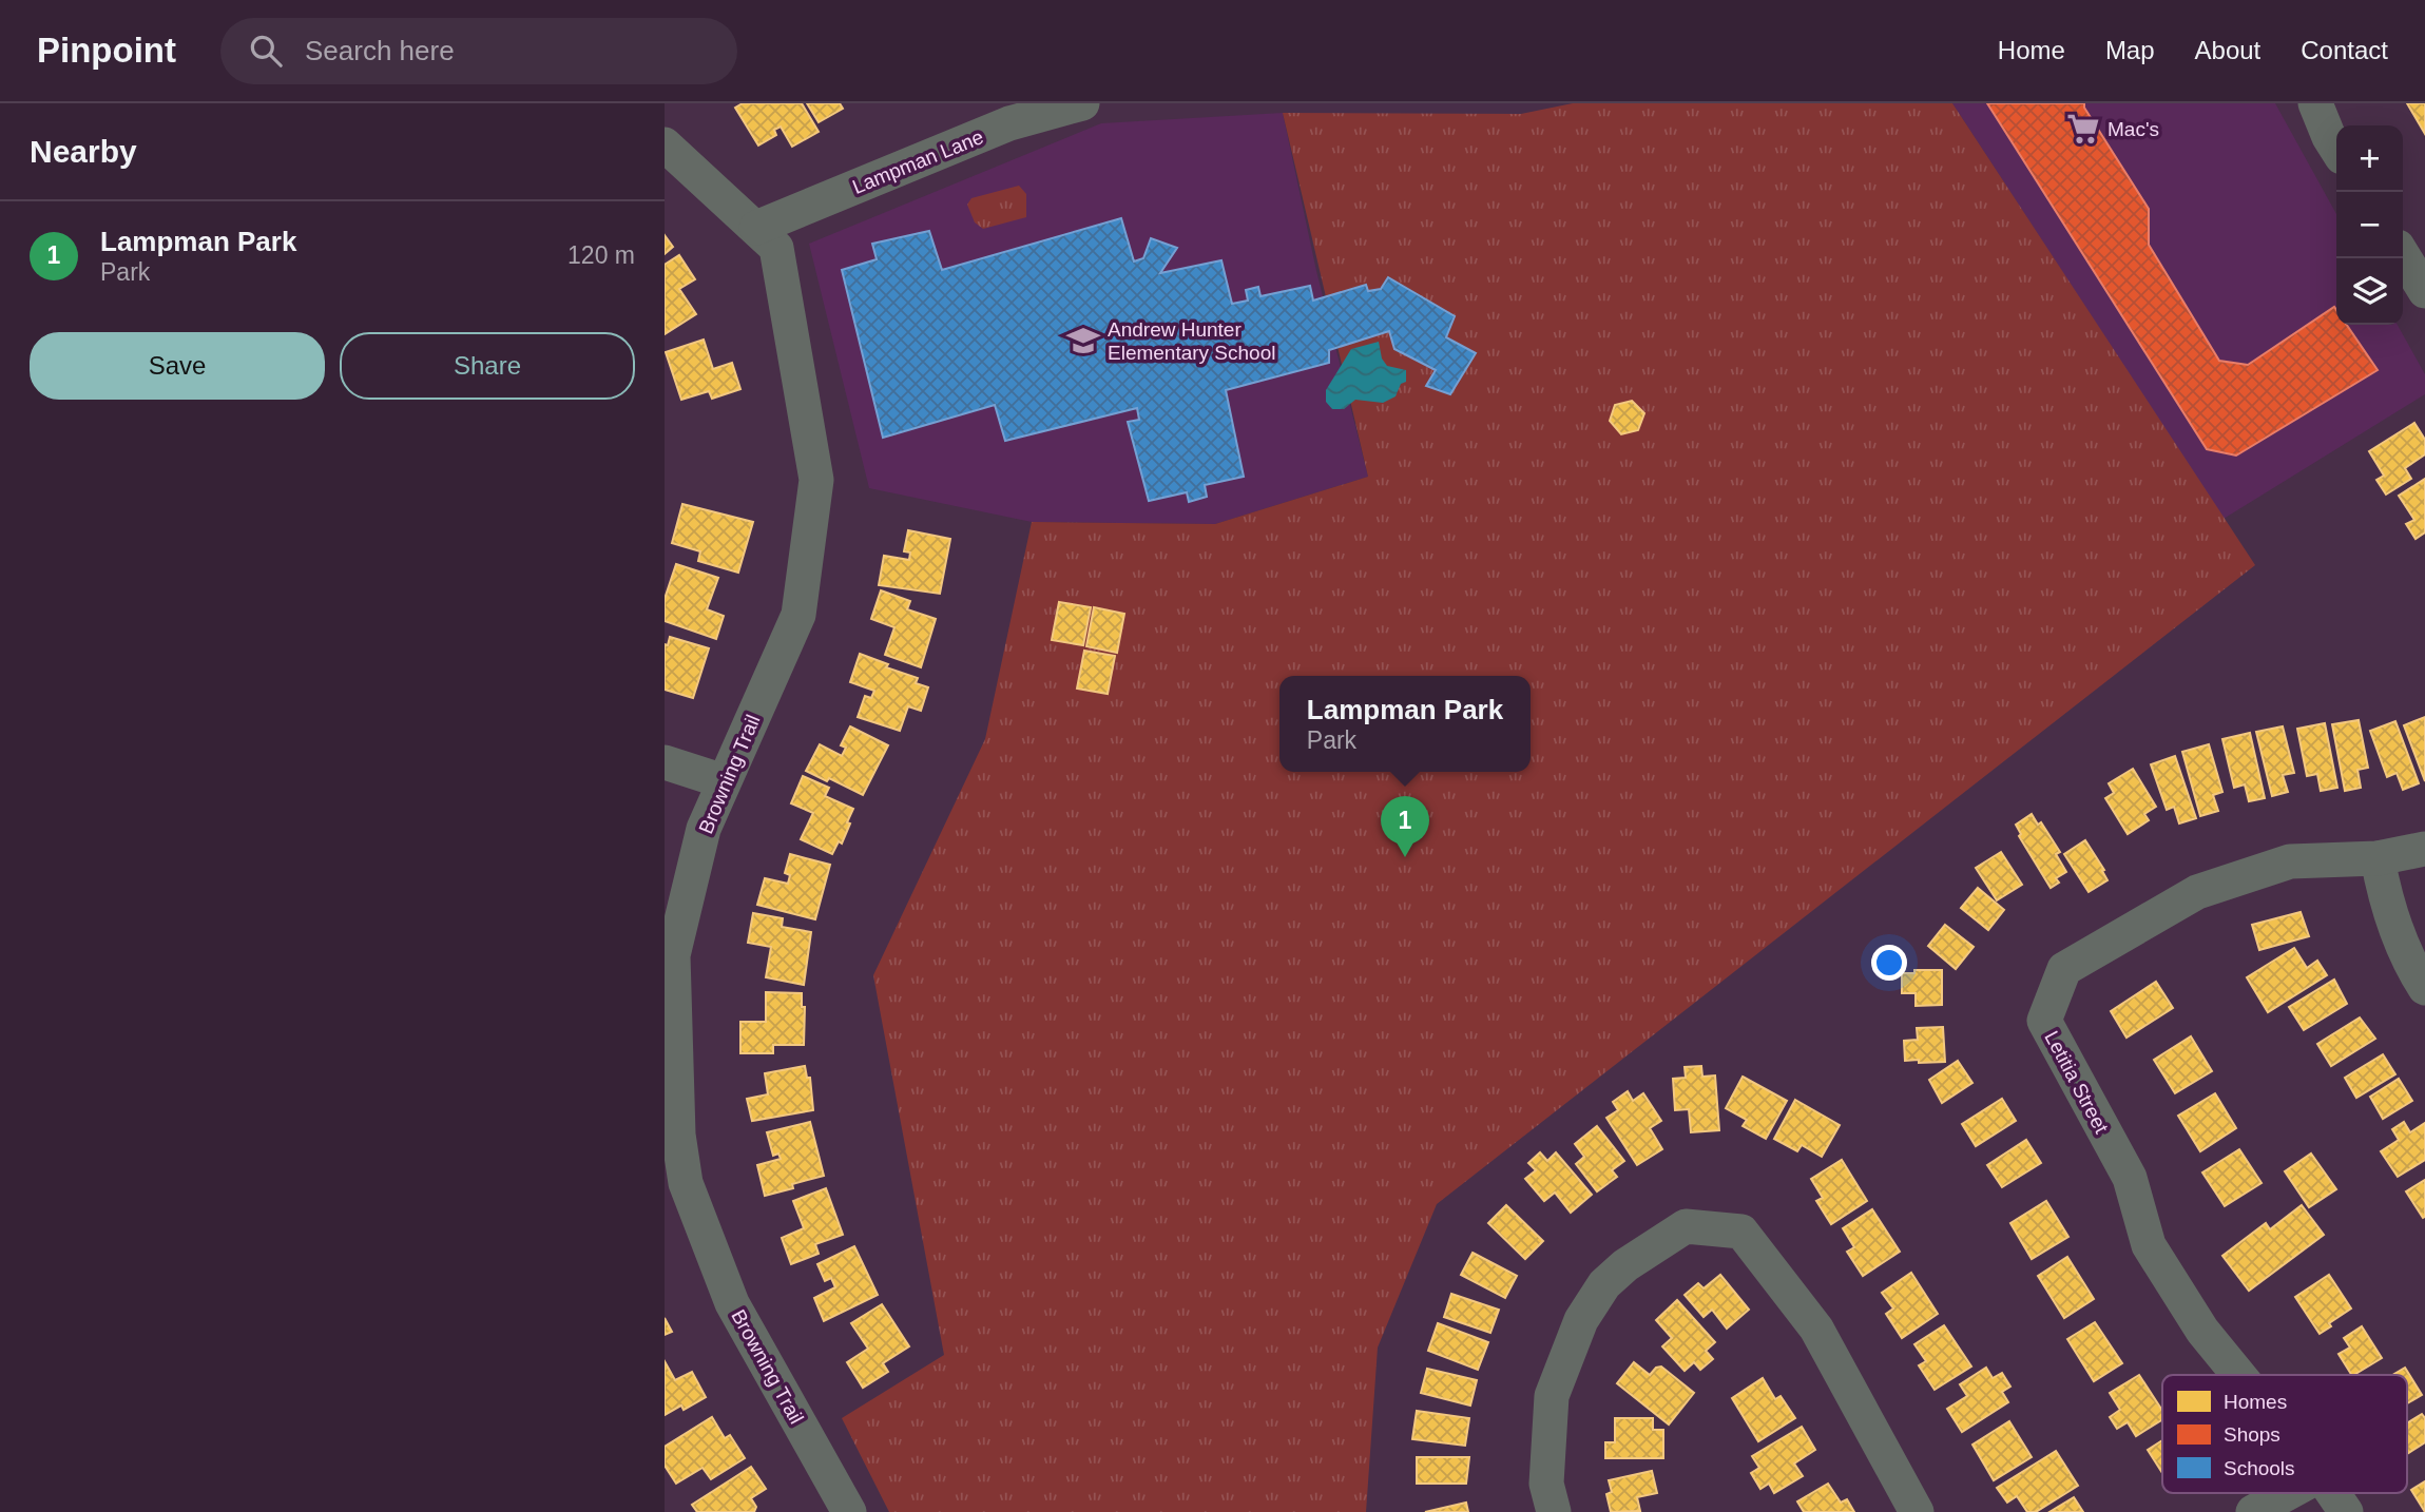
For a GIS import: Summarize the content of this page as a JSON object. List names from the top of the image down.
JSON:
{
  "streets": {
    "street": ["Lampman Lane", "Browning Trail", "Letitia Street"]
  },
  "crossings": [
    ["Lampman Lane", "Browning Trail"]
  ],
  "places": {
    "supermarket": ["Mac's"],
    "school or university": ["Andrew Hunter Elementary School"]
  },
  "legend": ["Homes", "Shops", "Schools"],
  "page": {
    "header": "Pinpoint",
    "search": "Search here",
    "nav": [
      "Home",
      "Map",
      "About",
      "Contact"
    ],
    "heading": "Nearby",
    "map_buttons": ["+", "−"],
    "list": [
      {
        "mark": "1",
        "name": "Lampman Park",
        "note": "Park",
        "value": "120 m"
      }
    ],
    "buttons": ["Save", "Share"],
    "popup": ["Lampman Park", "Park"],
    "pins": "1"
  }
}
